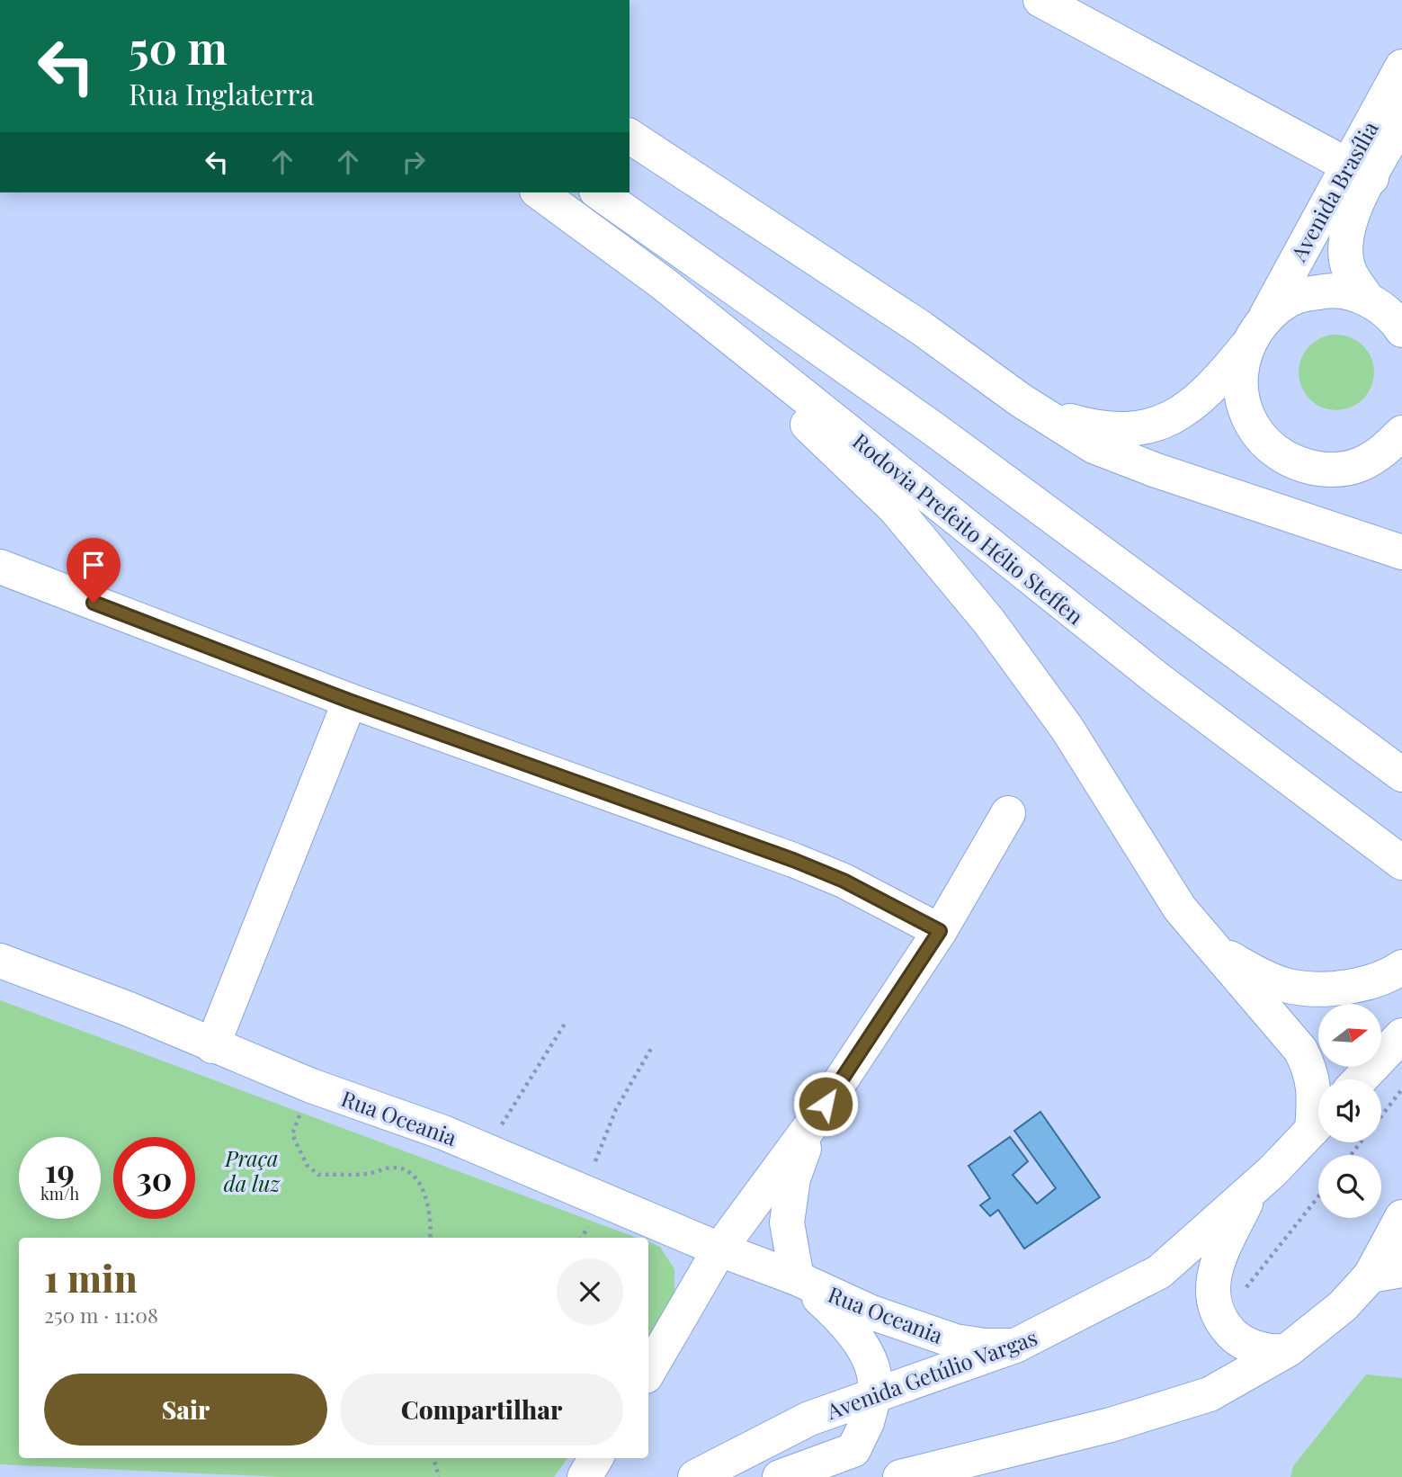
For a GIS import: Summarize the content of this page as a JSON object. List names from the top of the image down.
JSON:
{
  "streets": {
    "main road": [
      "Avenida Brasília",
      "Rodovia Prefeito Hélio Steffen",
      "Rua Oceania",
      "Avenida Getúlio Vargas"
    ]
  },
  "crossings": [
    ["Rua Oceania", "Avenida Getúlio Vargas"]
  ],
  "parks": ["Praça da luz"],
  "north": "right",
  "page": {
    "turn": ["50 m", "Rua Inglaterra"],
    "speed": "19 km/h",
    "limit": "30",
    "heading": ["1 min", "250 m · 11:08"],
    "buttons": ["Sair", "Compartilhar"]
  }
}
